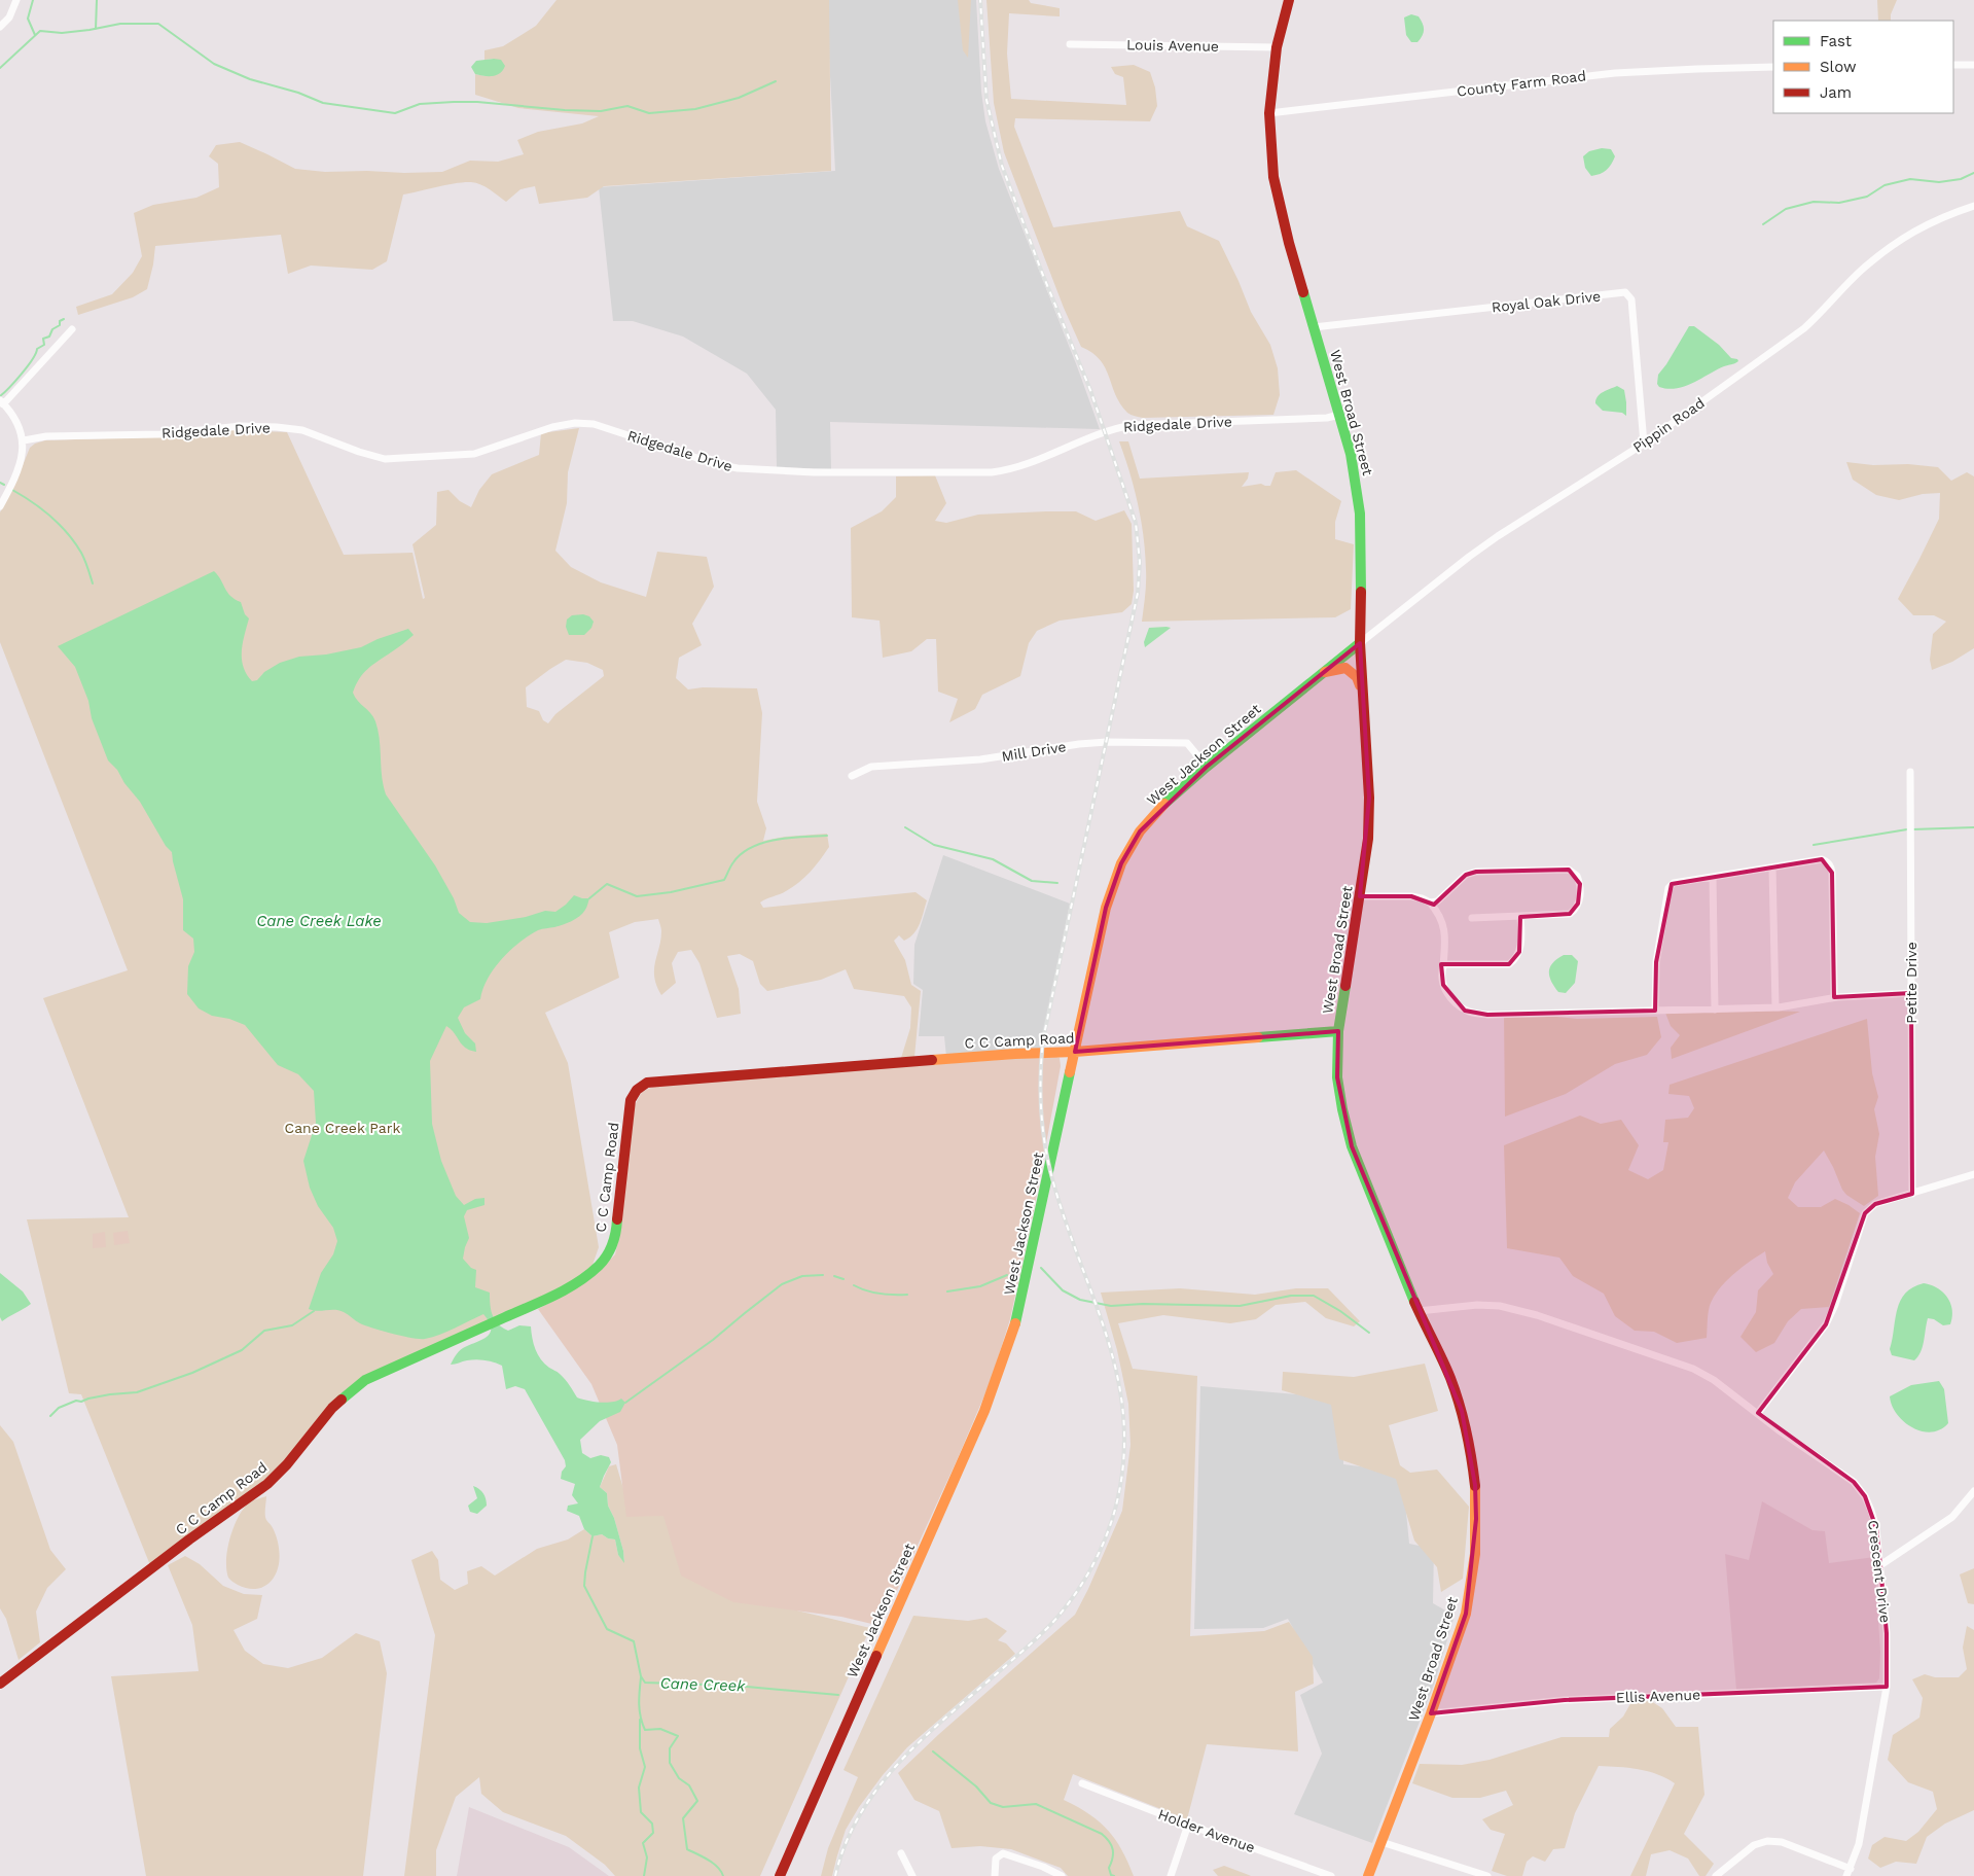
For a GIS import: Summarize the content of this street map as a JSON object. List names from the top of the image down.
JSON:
{
  "streets": {
    "street": [
      "Louis Avenue",
      "County Farm Road",
      "Royal Oak Drive",
      "West Broad Street",
      "Ridgedale Drive",
      "Pippin Road",
      "Mill Drive",
      "West Jackson Street",
      "Petite Drive",
      "C C Camp Road",
      "Crescent Drive",
      "Ellis Avenue",
      "Holder Avenue"
    ]
  },
  "crossings": [
    ["Louis Avenue", "West Broad Street"],
    ["County Farm Road", "West Broad Street"],
    ["Royal Oak Drive", "West Broad Street"],
    ["Royal Oak Drive", "Pippin Road"],
    ["West Broad Street", "Ridgedale Drive"],
    ["West Broad Street", "Pippin Road"],
    ["West Broad Street", "West Jackson Street"],
    ["West Broad Street", "C C Camp Road"],
    ["West Broad Street", "Crescent Drive"],
    ["West Broad Street", "Ellis Avenue"],
    ["Pippin Road", "West Jackson Street"],
    ["Mill Drive", "West Jackson Street"],
    ["West Jackson Street", "C C Camp Road"],
    ["Crescent Drive", "Ellis Avenue"]
  ],
  "water": ["Cane Creek Lake", "Cane Creek"],
  "parks": ["Cane Creek Park"],
  "legend": ["Fast", "Slow", "Jam"]
}
